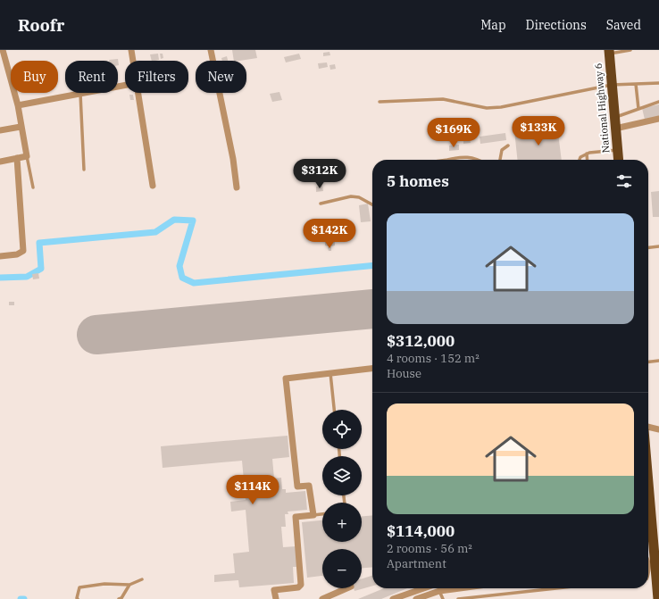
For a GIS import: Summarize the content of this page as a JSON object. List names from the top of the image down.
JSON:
{
  "streets": {
    "highway": ["National Highway 6"]
  },
  "page": {
    "header": "Roofr",
    "nav": ["Map", "Directions", "Saved"],
    "chip": [
      "Buy",
      "Rent",
      "Filters",
      "New"
    ],
    "price": [
      "$133K",
      "$169K",
      "$312K",
      "$142K",
      "$114K"
    ],
    "heading": "5 homes",
    "list": [
      {
        "name": "$312,000",
        "note": "4 rooms · 152 m² · House"
      },
      {
        "name": "$114,000",
        "note": "2 rooms · 56 m² · Apartment"
      }
    ],
    "map_buttons": ["+", "−"]
  }
}
